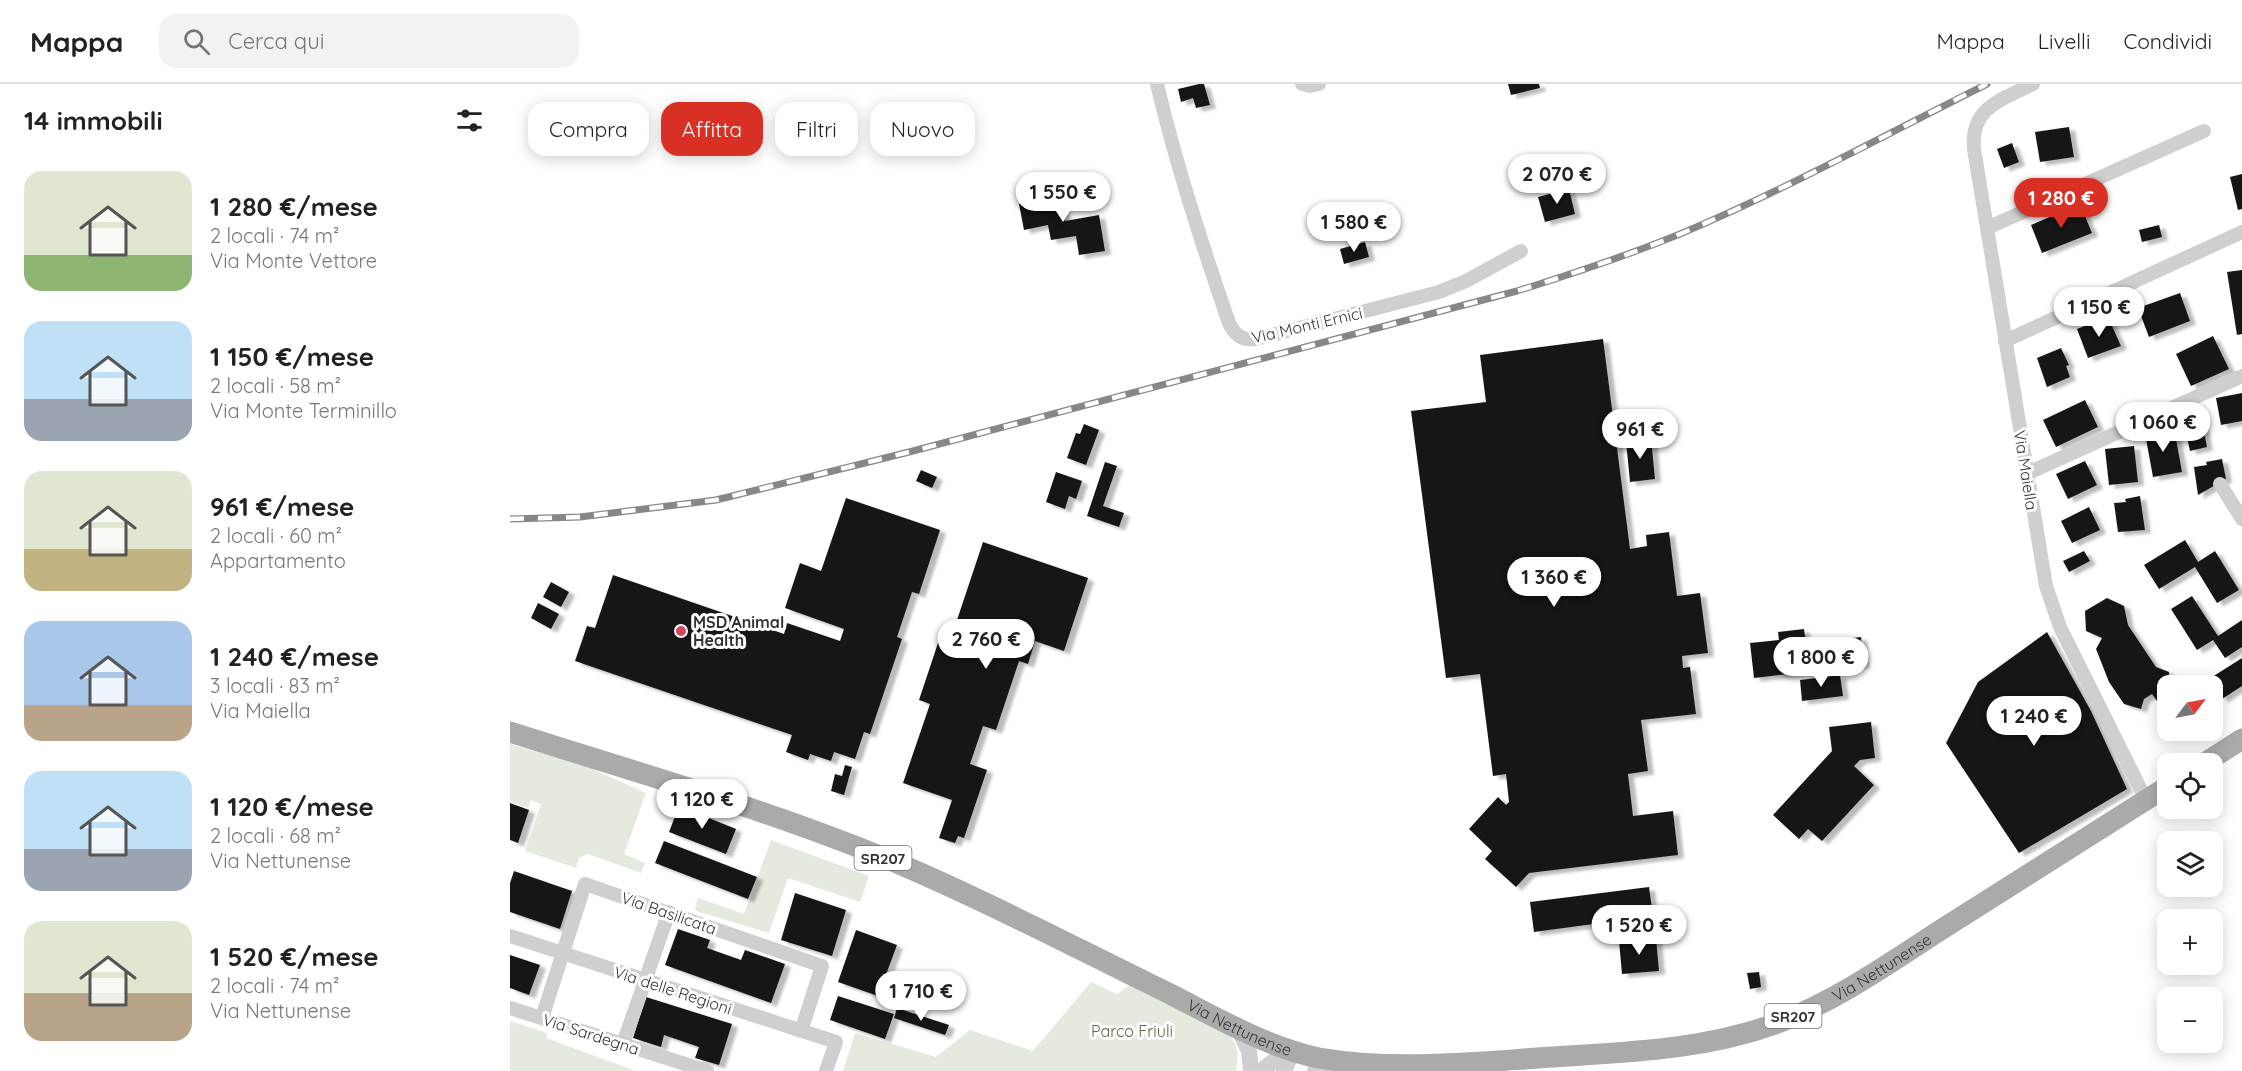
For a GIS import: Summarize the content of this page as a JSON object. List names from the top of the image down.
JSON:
{
  "streets": {
    "main road": ["SR207", "Via Nettunense"],
    "street": [
      "Via Monti Ernici",
      "Via Maiella",
      "Via Basilicata",
      "Via delle Regioni",
      "Via Sardegna"
    ]
  },
  "crossings": [
    ["Via Maiella", "Via Nettunense"],
    ["Via Basilicata", "Via delle Regioni"],
    ["Via Basilicata", "Via Sardegna"]
  ],
  "parks": ["Parco Friuli"],
  "places": ["MSD Animal Health"],
  "north": "top right",
  "page": {
    "header": "Mappa",
    "search": "Cerca qui",
    "nav": ["Mappa", "Livelli", "Condividi"],
    "heading": "14 immobili",
    "chip": [
      "Compra",
      "Affitta",
      "Filtri",
      "Nuovo"
    ],
    "price": [
      "2 070 €",
      "1 550 €",
      "1 280 €",
      "1 580 €",
      "1 150 €",
      "1 060 €",
      "961 €",
      "1 360 €",
      "2 760 €",
      "1 800 €",
      "1 240 €",
      "1 120 €",
      "1 520 €",
      "1 710 €"
    ],
    "list": [
      {
        "name": "1 280 €/mese",
        "note": "2 locali · 74 m² · Via Monte Vettore"
      },
      {
        "name": "1 150 €/mese",
        "note": "2 locali · 58 m² · Via Monte Terminillo"
      },
      {
        "name": "961 €/mese",
        "note": "2 locali · 60 m² · Appartamento"
      },
      {
        "name": "1 240 €/mese",
        "note": "3 locali · 83 m² · Via Maiella"
      },
      {
        "name": "1 120 €/mese",
        "note": "2 locali · 68 m² · Via Nettunense"
      },
      {
        "name": "1 520 €/mese",
        "note": "2 locali · 74 m² · Via Nettunense"
      }
    ],
    "map_buttons": ["+", "−"]
  }
}
